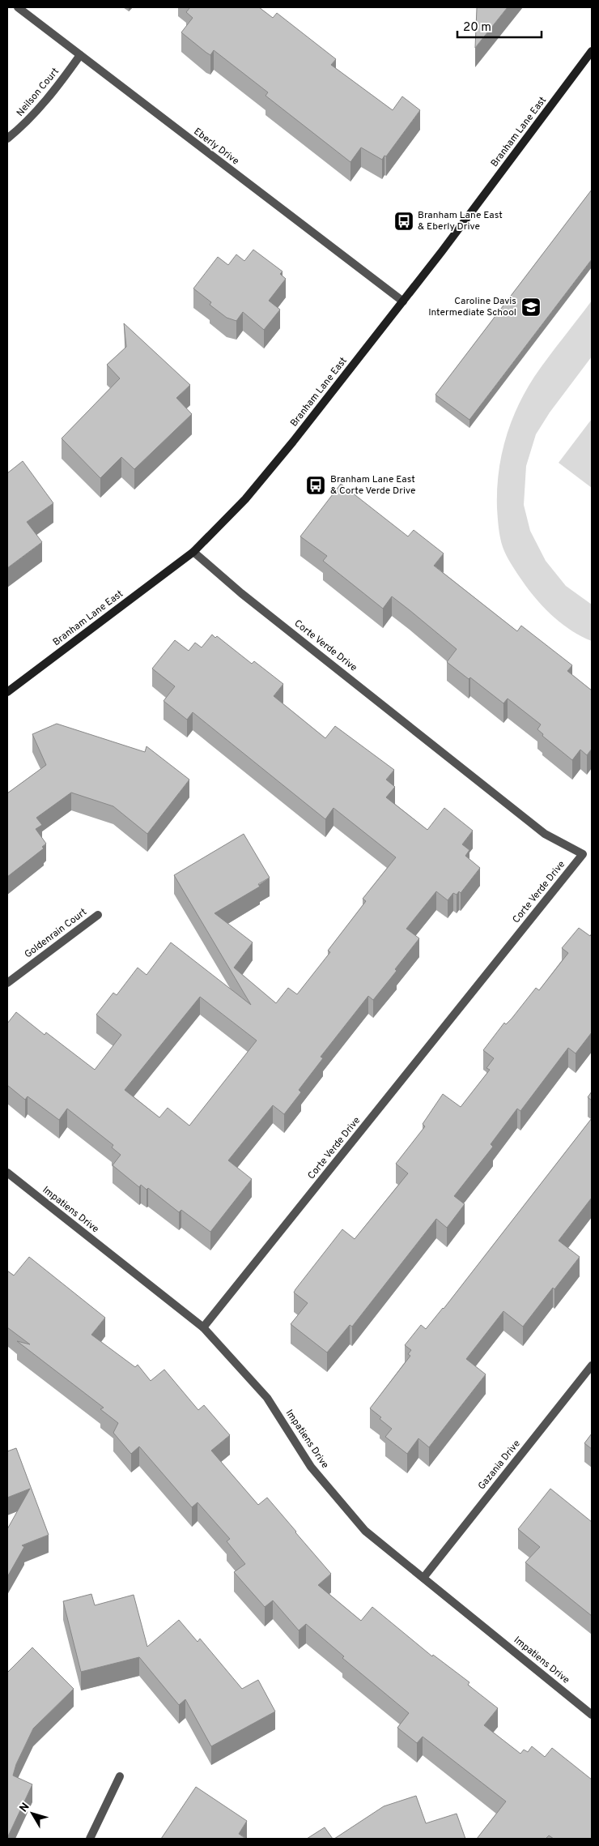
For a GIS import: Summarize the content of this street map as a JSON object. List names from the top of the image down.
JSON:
{
  "streets": {
    "street": [
      "Neilson Court",
      "Branham Lane East",
      "Eberly Drive",
      "Corte Verde Drive",
      "Goldenrain Court",
      "Impatiens Drive",
      "Gazania Drive"
    ]
  },
  "crossings": [
    ["Neilson Court", "Eberly Drive"],
    ["Branham Lane East", "Eberly Drive"],
    ["Branham Lane East", "Corte Verde Drive"],
    ["Corte Verde Drive", "Impatiens Drive"],
    ["Impatiens Drive", "Gazania Drive"]
  ],
  "places": {
    "bus stop": ["Branham Lane East & Eberly Drive", "Branham Lane East & Corte Verde Drive"],
    "school or university": ["Caroline Davis Intermediate School"]
  },
  "scale_bar": "20 m",
  "north": "top left"
}
